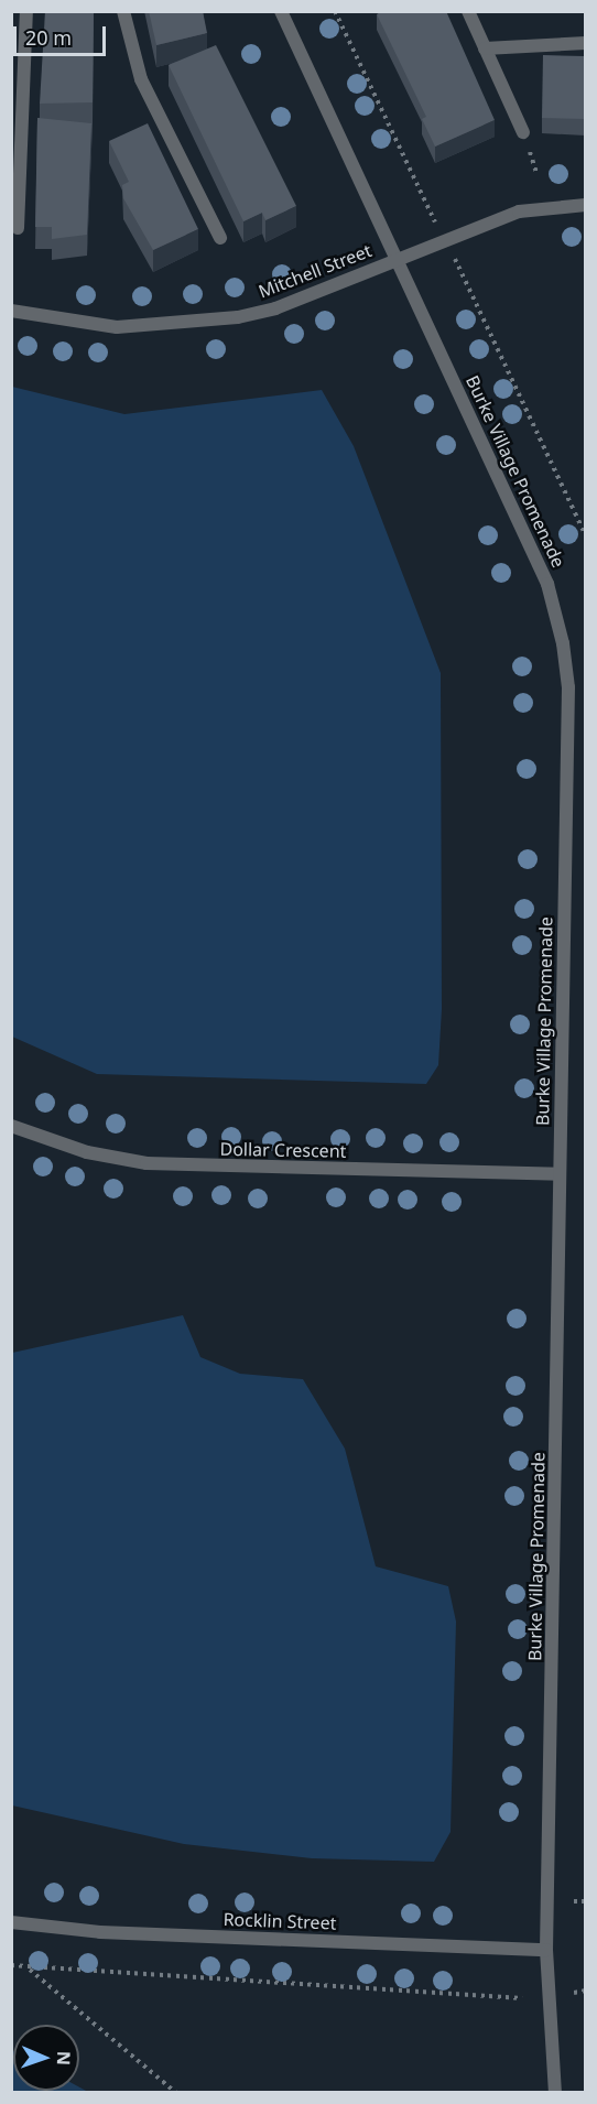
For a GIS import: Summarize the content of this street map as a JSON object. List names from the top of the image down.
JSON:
{
  "streets": {
    "street": [
      "Mitchell Street",
      "Burke Village Promenade",
      "Dollar Crescent",
      "Rocklin Street"
    ]
  },
  "crossings": [
    ["Mitchell Street", "Burke Village Promenade"],
    ["Burke Village Promenade", "Dollar Crescent"],
    ["Burke Village Promenade", "Rocklin Street"]
  ],
  "scale_bar": "20 m",
  "north": "right"
}
